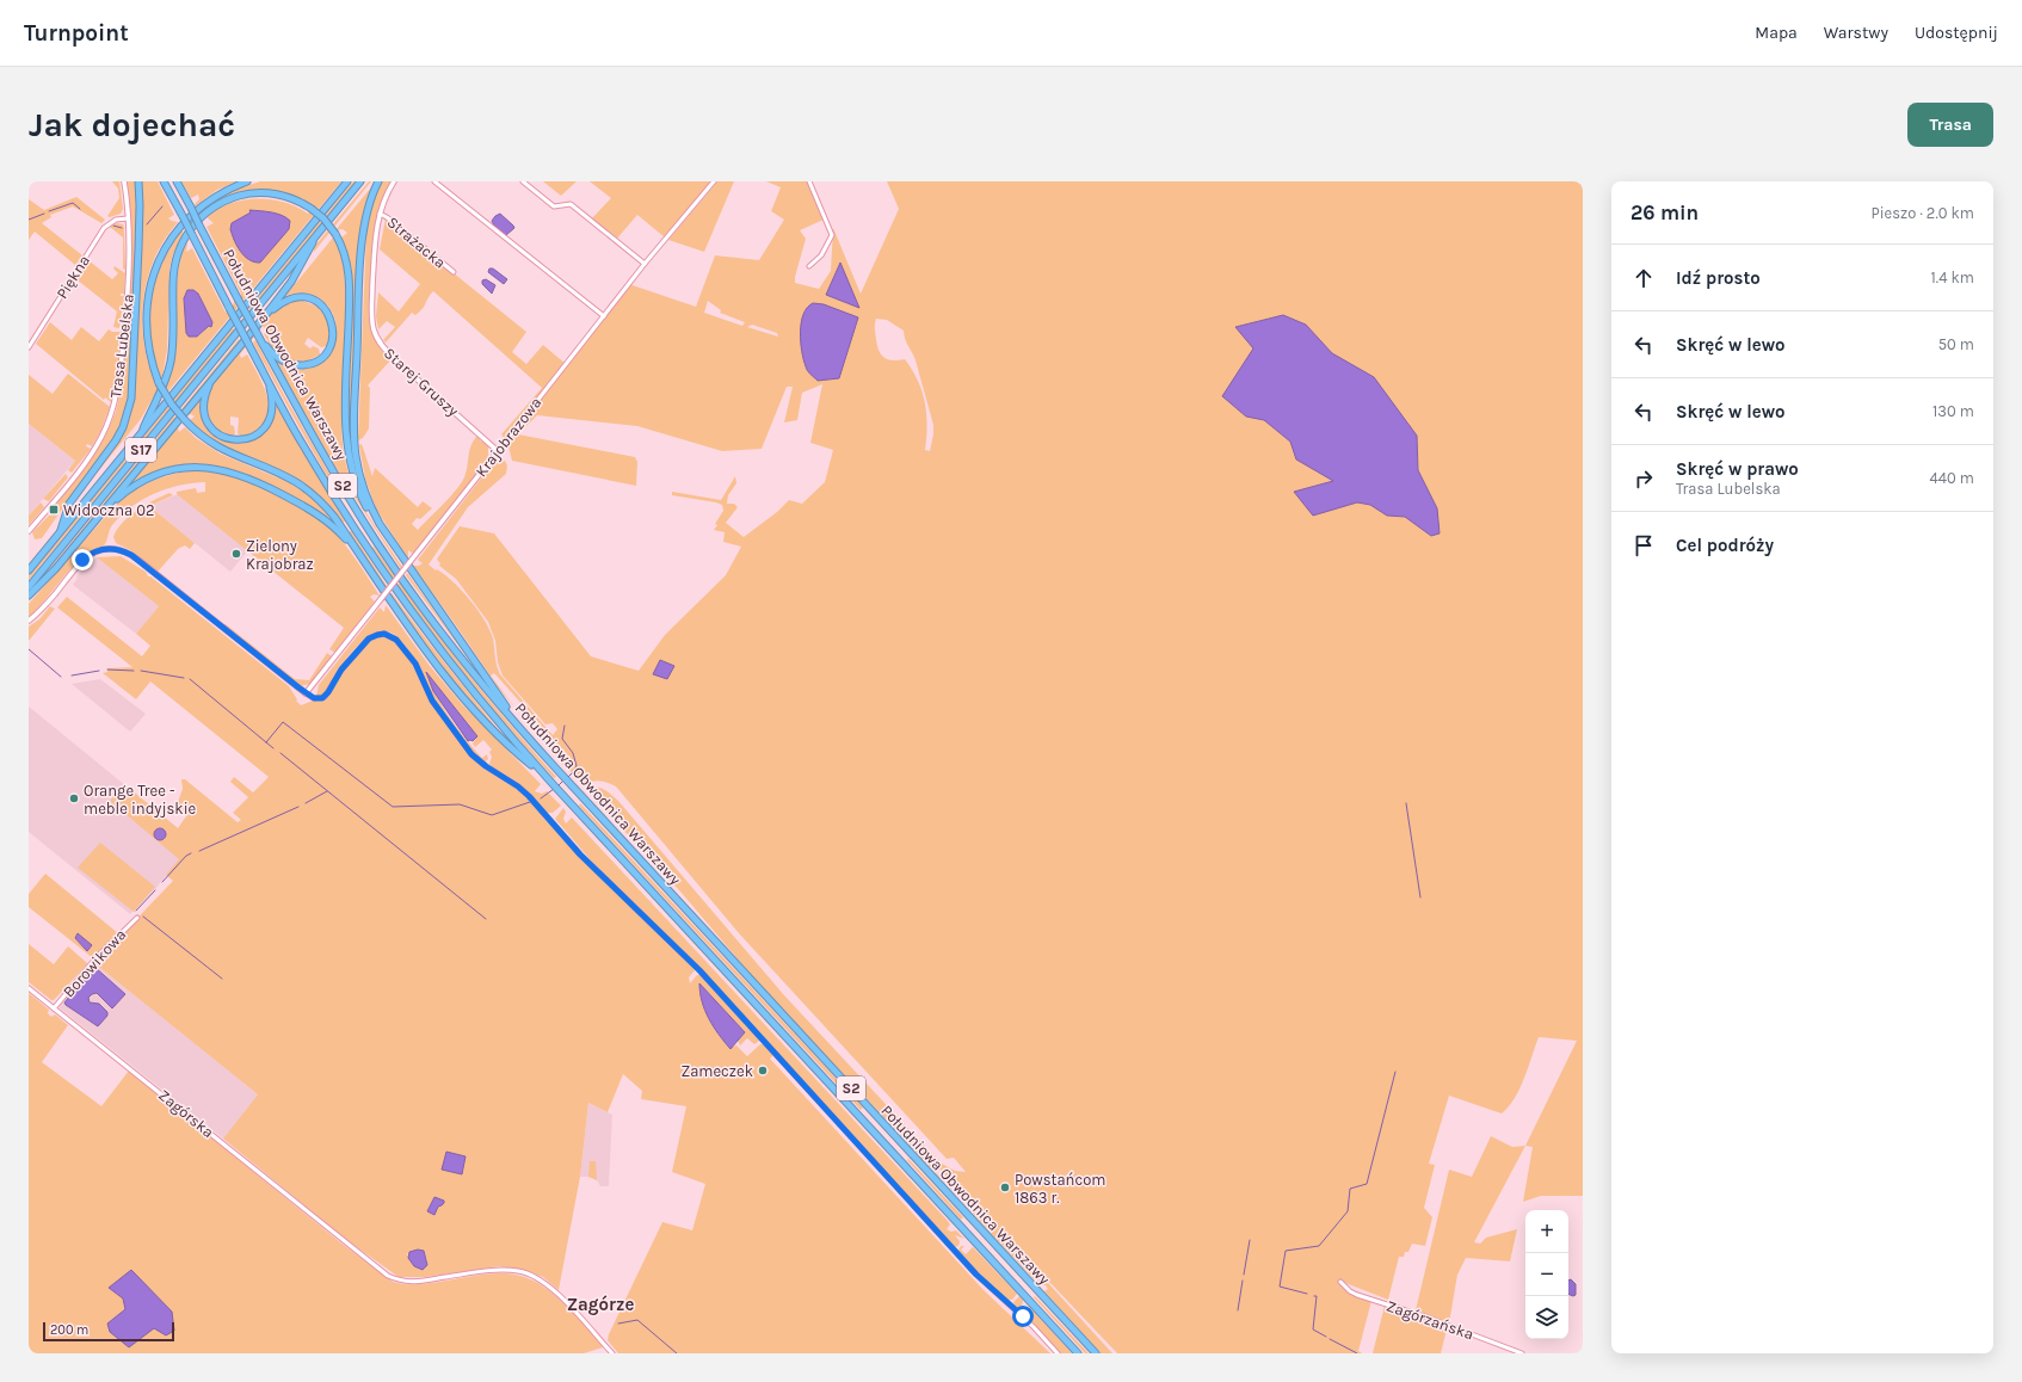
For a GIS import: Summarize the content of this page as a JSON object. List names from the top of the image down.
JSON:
{
  "streets": {
    "highway": ["Południowa Obwodnica Warszawy", "S17", "S2"],
    "street": [
      "Strażacka",
      "Piękna",
      "Trasa Lubelska",
      "Starej Gruszy",
      "Krajobrazowa",
      "Borowikowa",
      "Zagórska",
      "Zagórzańska"
    ]
  },
  "crossings": [
    ["Strażacka", "Starej Gruszy"],
    ["Piękna", "Trasa Lubelska"],
    ["Starej Gruszy", "Krajobrazowa"],
    ["Borowikowa", "Zagórska"]
  ],
  "districts": ["Zagórze"],
  "places": {
    "transit": ["Widoczna 02"],
    "other": [
      "Zielony Krajobraz",
      "Orange Tree - meble indyjskie",
      "Zameczek",
      "Powstańcom 1863 r."
    ]
  },
  "scale_bar": "200 m",
  "page": {
    "header": "Turnpoint",
    "nav": ["Mapa", "Warstwy", "Udostępnij"],
    "buttons": "Trasa",
    "title": "Jak dojechać",
    "heading": ["26 min", "Pieszo · 2.0 km"],
    "list": [
      ["Idź prosto", "1.4 km"],
      ["Skręć w lewo", "50 m"],
      ["Skręć w lewo", "130 m"],
      ["Skręć w prawo", "Trasa Lubelska", "440 m"],
      "Cel podróży"
    ],
    "map_buttons": ["+", "−"],
    "scale": "200 m"
  }
}
